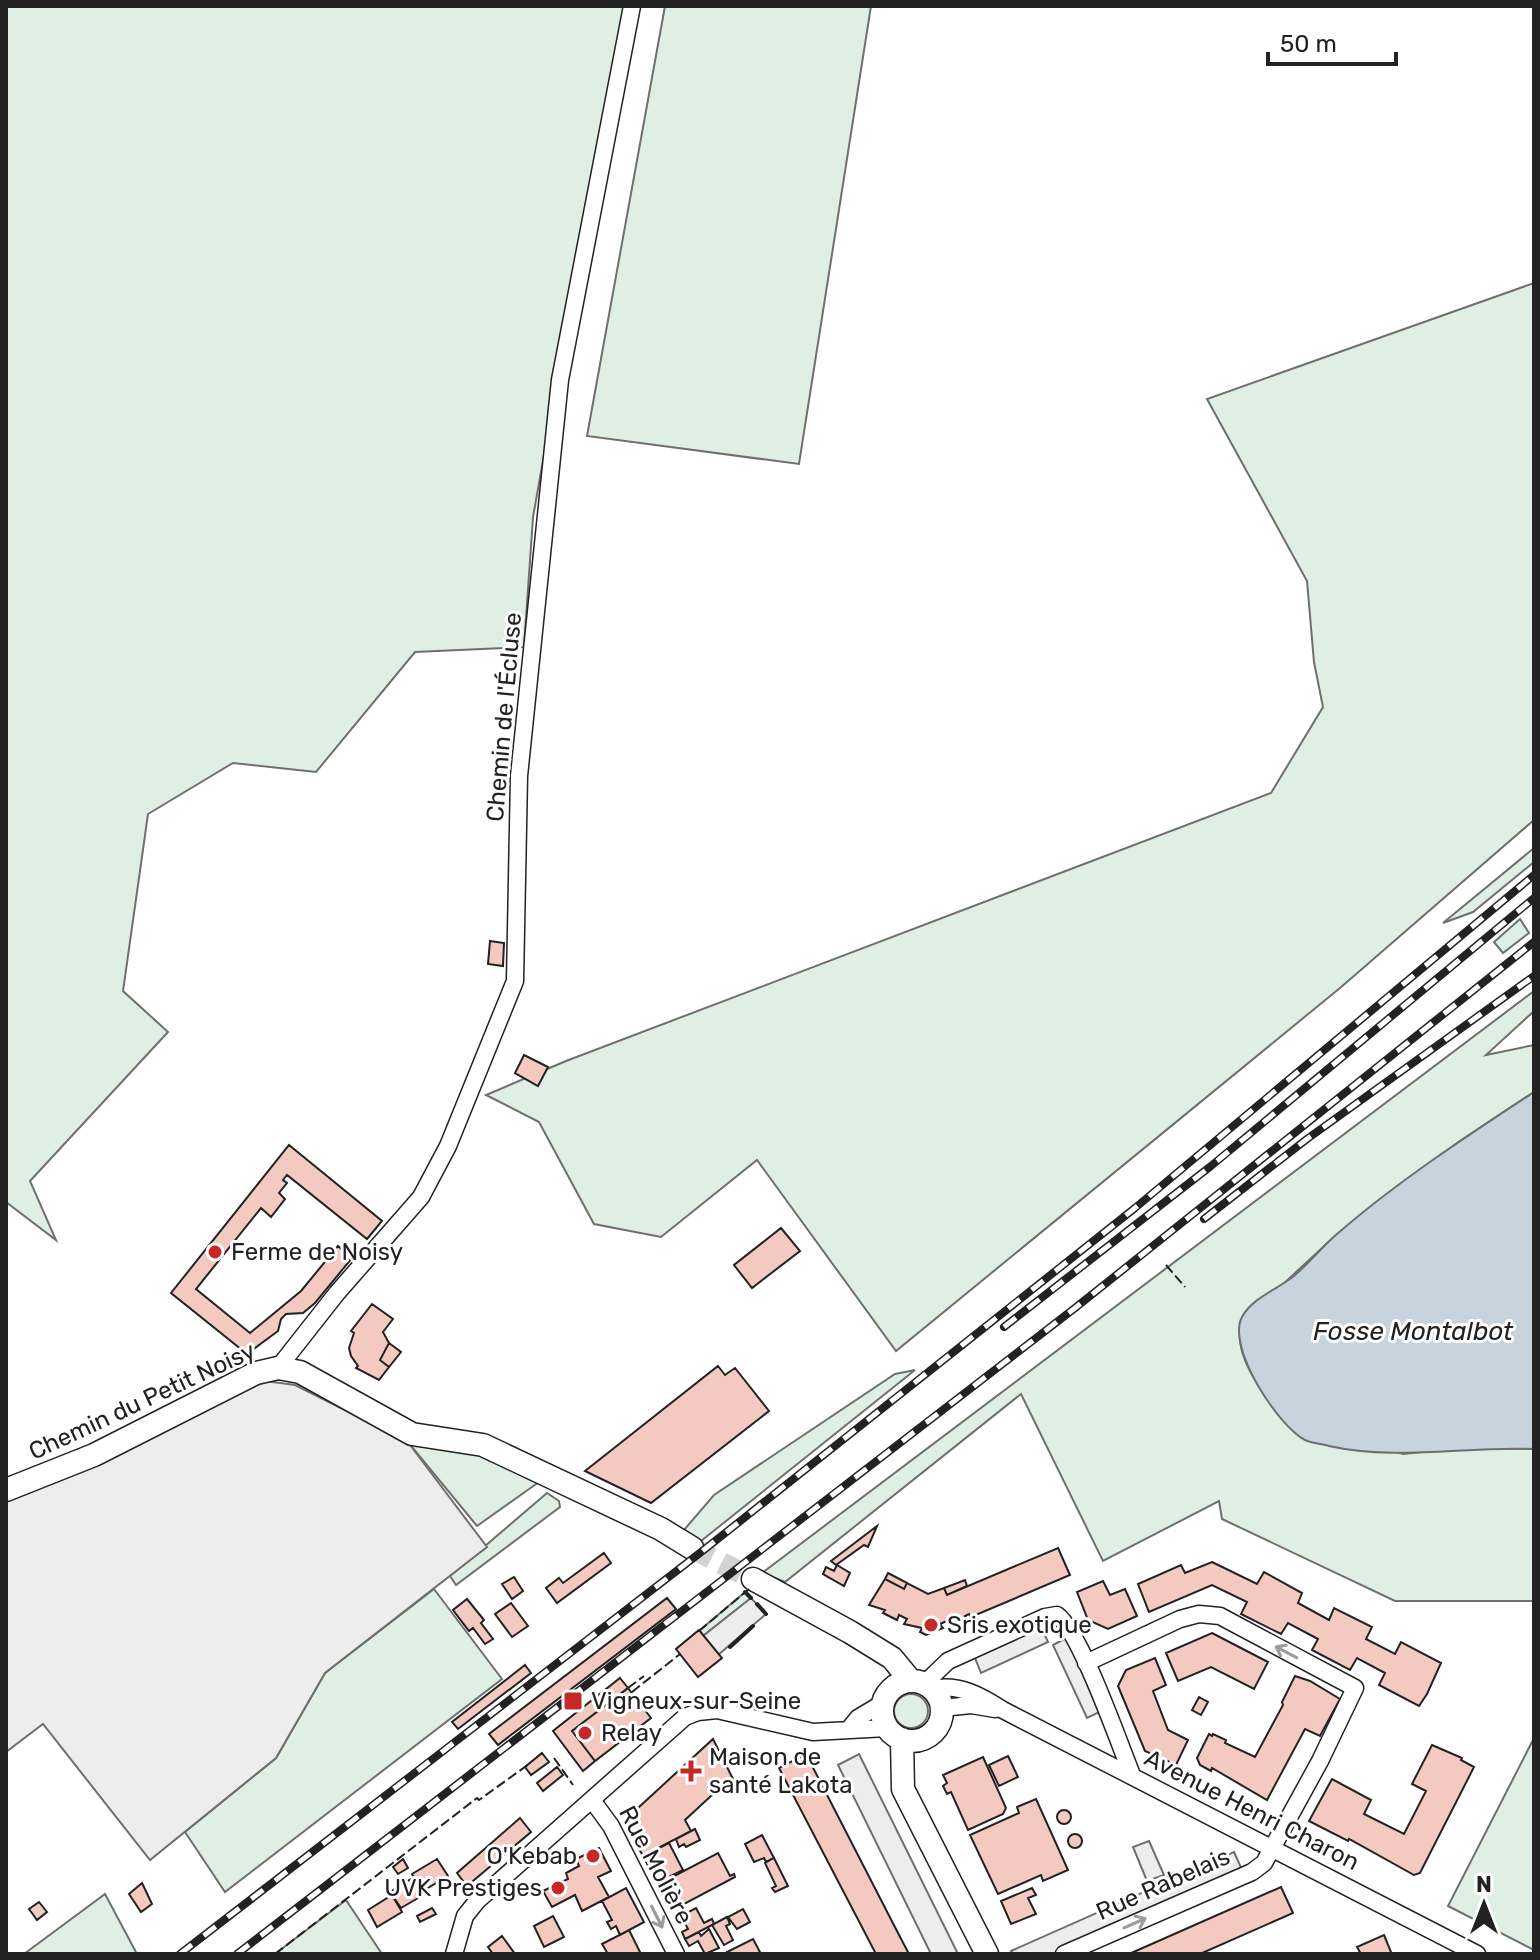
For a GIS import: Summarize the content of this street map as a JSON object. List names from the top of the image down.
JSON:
{
  "streets": {
    "street": [
      "Chemin de l'Écluse",
      "Chemin du Petit Noisy",
      "Avenue Henri Charon",
      "Rue Molière",
      "Rue Rabelais"
    ]
  },
  "crossings": [
    ["Chemin de l'Écluse", "Chemin du Petit Noisy"],
    ["Avenue Henri Charon", "Rue Rabelais"]
  ],
  "one_way": ["Rue Molière"],
  "water": ["Fosse Montalbot"],
  "places": {
    "other": [
      "Ferme de Noisy",
      "Sris exotique",
      "Relay",
      "O'Kebab",
      "UVK Prestiges"
    ],
    "transit": ["Vigneux-sur-Seine"],
    "health": ["Maison de santé Lakota"]
  },
  "scale_bar": "50 m",
  "north": "top"
}
